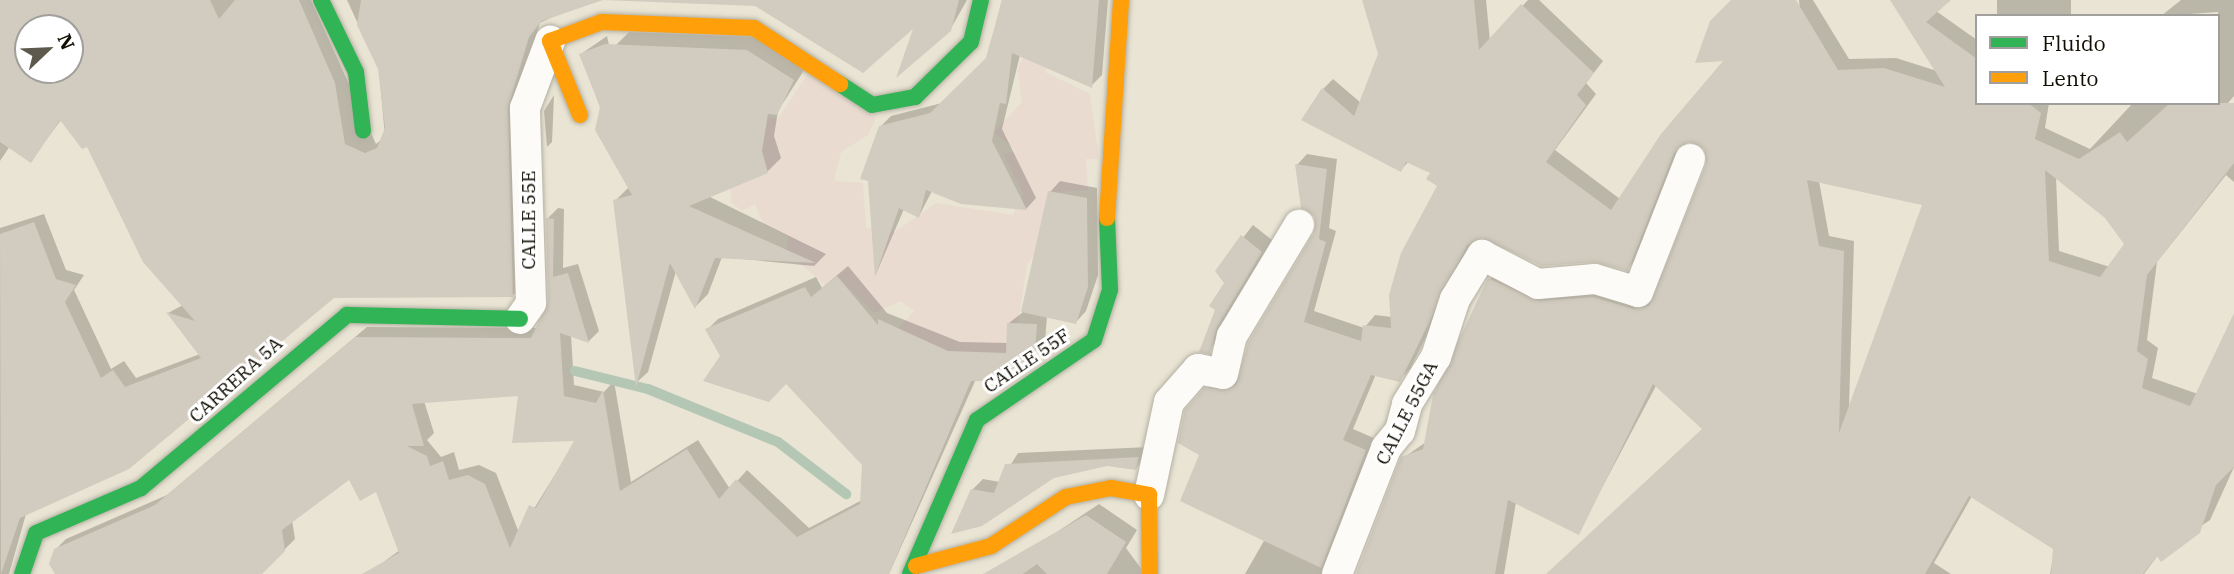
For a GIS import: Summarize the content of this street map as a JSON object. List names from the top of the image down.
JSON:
{
  "streets": {
    "street": [
      "CALLE 55E",
      "CALLE 55F",
      "CARRERA 5A",
      "CALLE 55GA"
    ]
  },
  "crossings": [
    ["CALLE 55E", "CARRERA 5A"]
  ],
  "legend": ["Fluido", "Lento"],
  "north": "top right"
}
